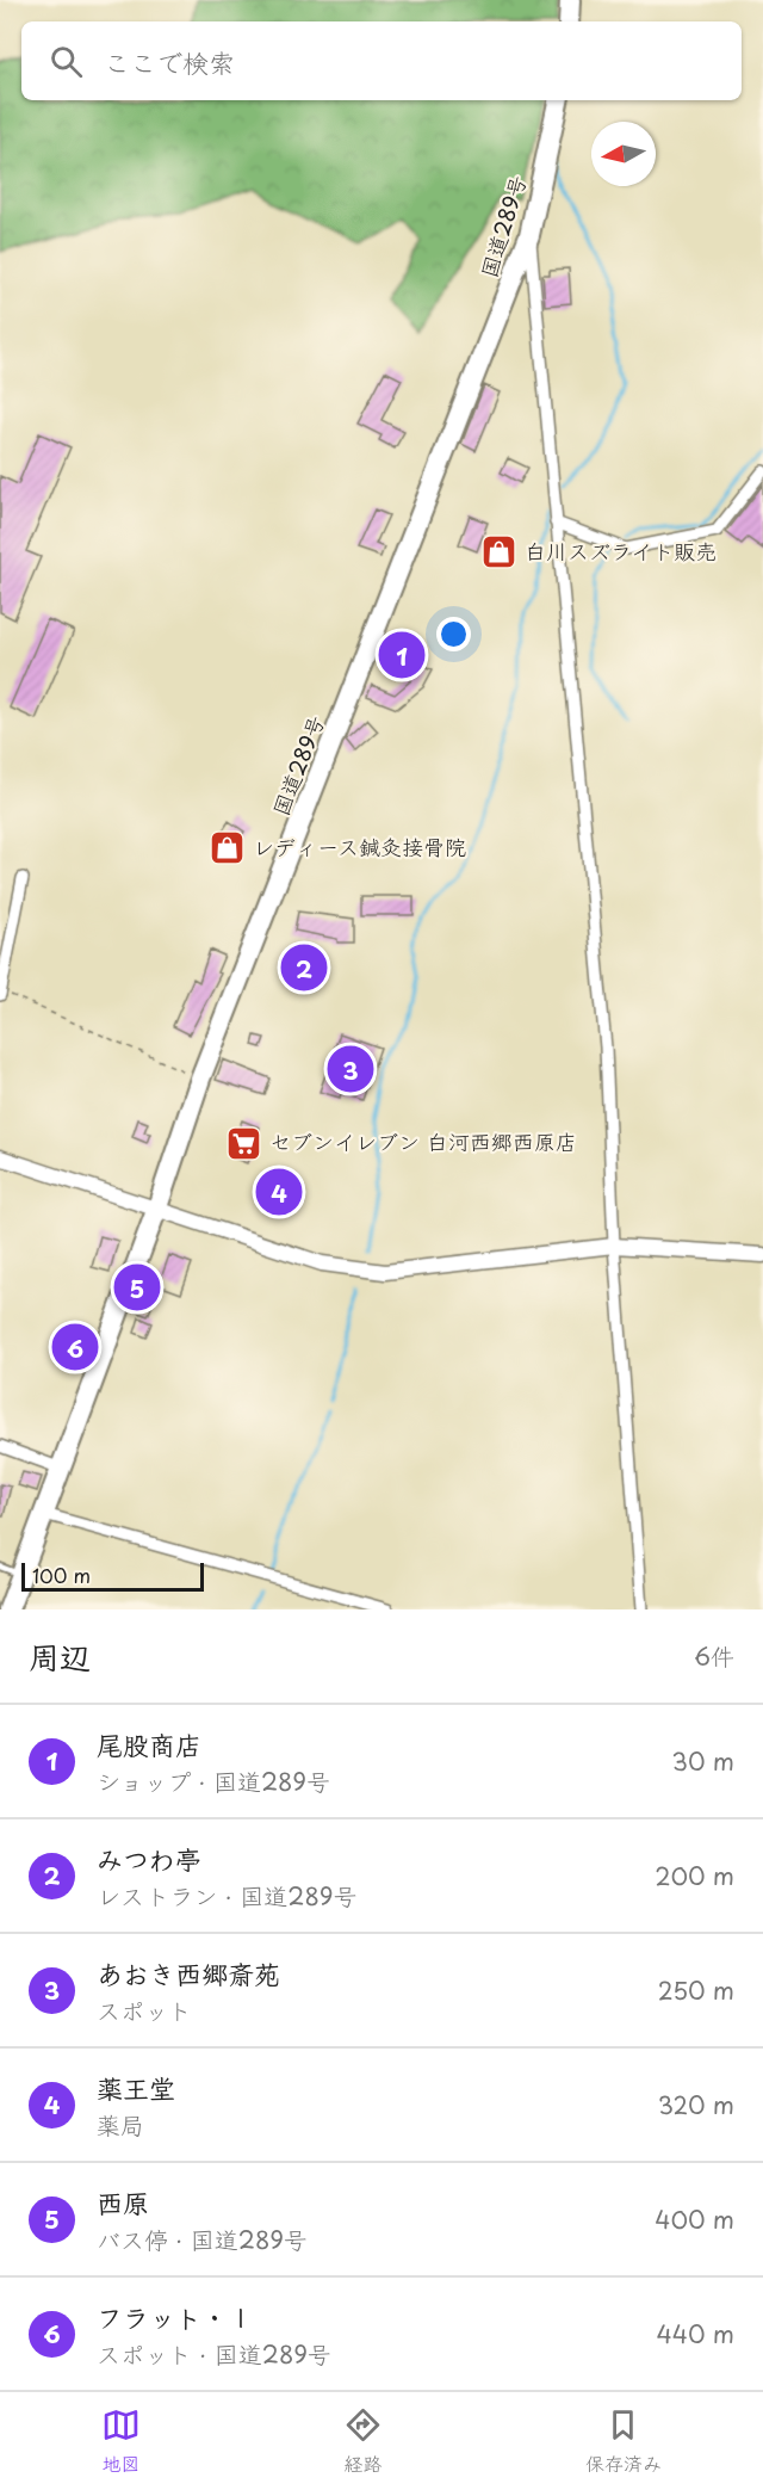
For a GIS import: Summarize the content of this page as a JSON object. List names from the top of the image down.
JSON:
{
  "streets": {
    "highway": ["国道289号"]
  },
  "places": {
    "shop": ["白川スズライト販売", "レディース鍼灸接骨院"],
    "supermarket": ["セブンイレブン 白河西郷西原店"]
  },
  "scale_bar": "100 m",
  "north": "left",
  "page": {
    "search": "ここで検索",
    "pins": [
      "1",
      "2",
      "3",
      "4",
      "5",
      "6"
    ],
    "scale": "100 m",
    "heading": ["周辺", "6件"],
    "list": [
      {
        "mark": "1",
        "name": "尾股商店",
        "note": "ショップ · 国道289号",
        "value": "30 m"
      },
      {
        "mark": "2",
        "name": "みつわ亭",
        "note": "レストラン · 国道289号",
        "value": "200 m"
      },
      {
        "mark": "3",
        "name": "あおき西郷斎苑",
        "note": "スポット",
        "value": "250 m"
      },
      {
        "mark": "4",
        "name": "薬王堂",
        "note": "薬局",
        "value": "320 m"
      },
      {
        "mark": "5",
        "name": "西原",
        "note": "バス停 · 国道289号",
        "value": "400 m"
      },
      {
        "mark": "6",
        "name": "フラット・Ⅰ",
        "note": "スポット · 国道289号",
        "value": "440 m"
      }
    ],
    "nav": ["地図", "経路", "保存済み"]
  }
}
